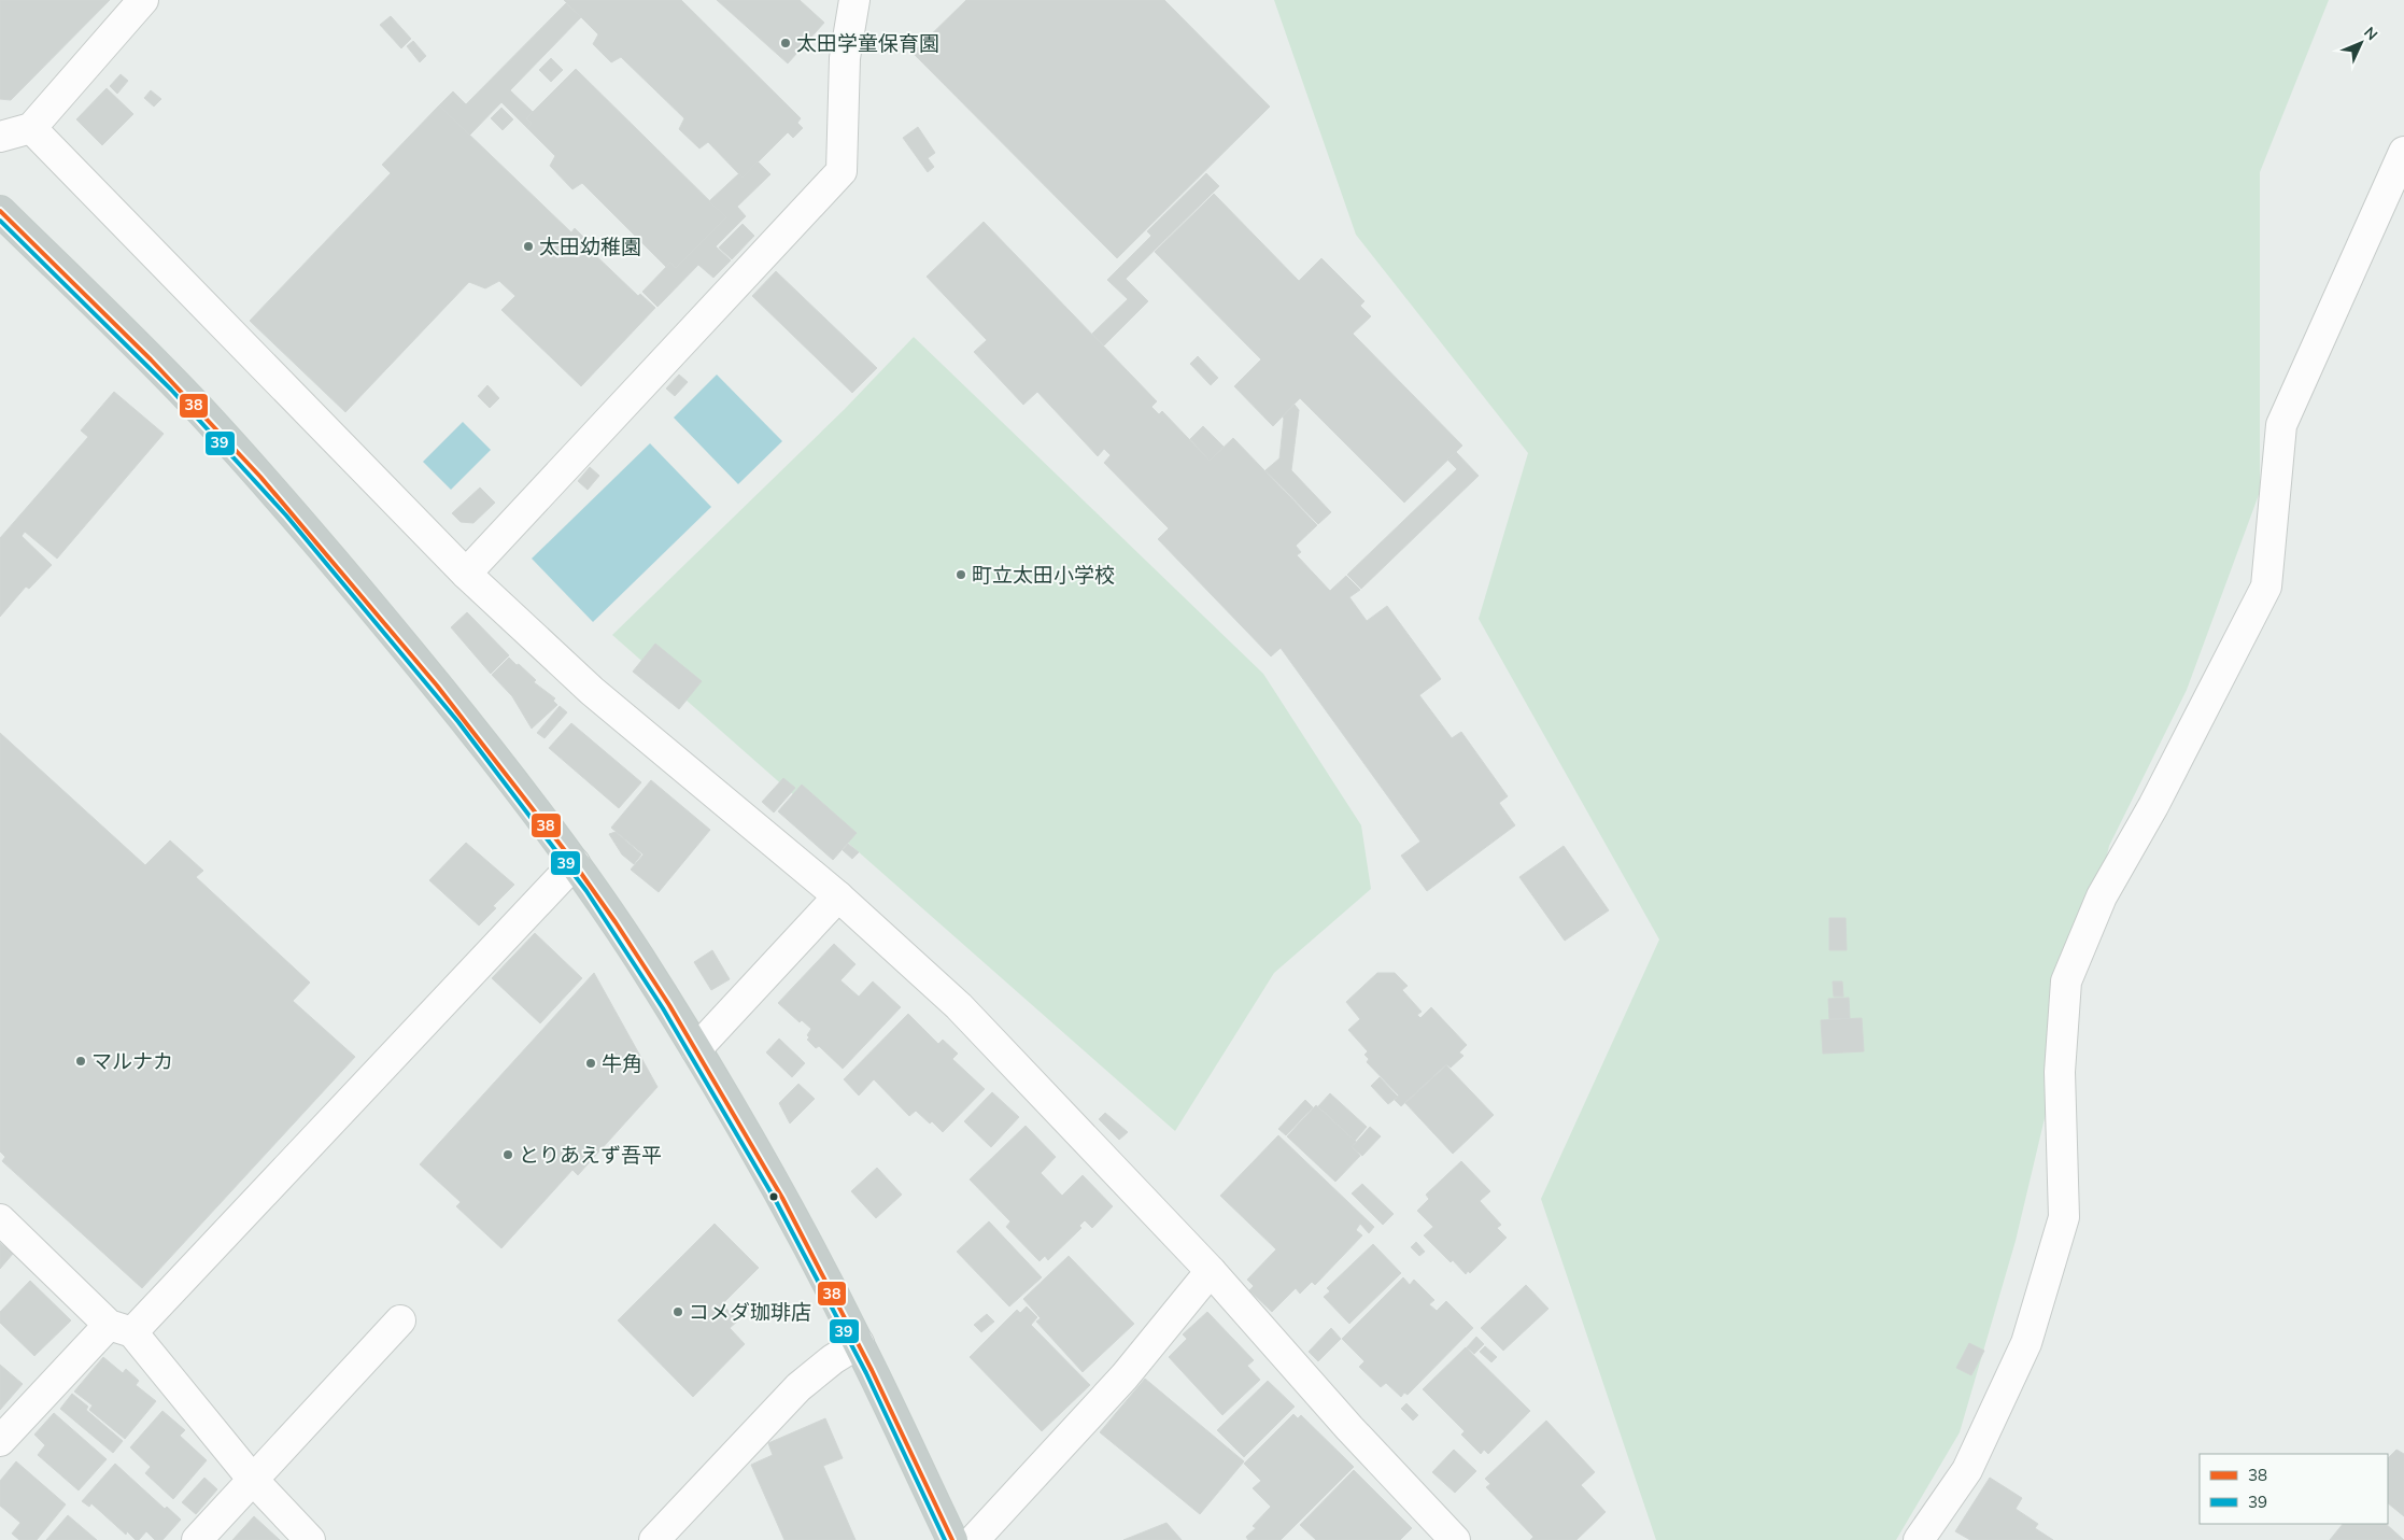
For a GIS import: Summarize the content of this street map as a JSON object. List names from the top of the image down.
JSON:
{
  "places": [
    "太田学童保育園",
    "太田幼稚園",
    "町立太田小学校",
    "マルナカ",
    "牛角",
    "とりあえず吾平",
    "コメダ珈琲店"
  ],
  "lines": ["transit line 38", "transit line 39"],
  "legend": ["38", "39"],
  "north": "top right"
}
